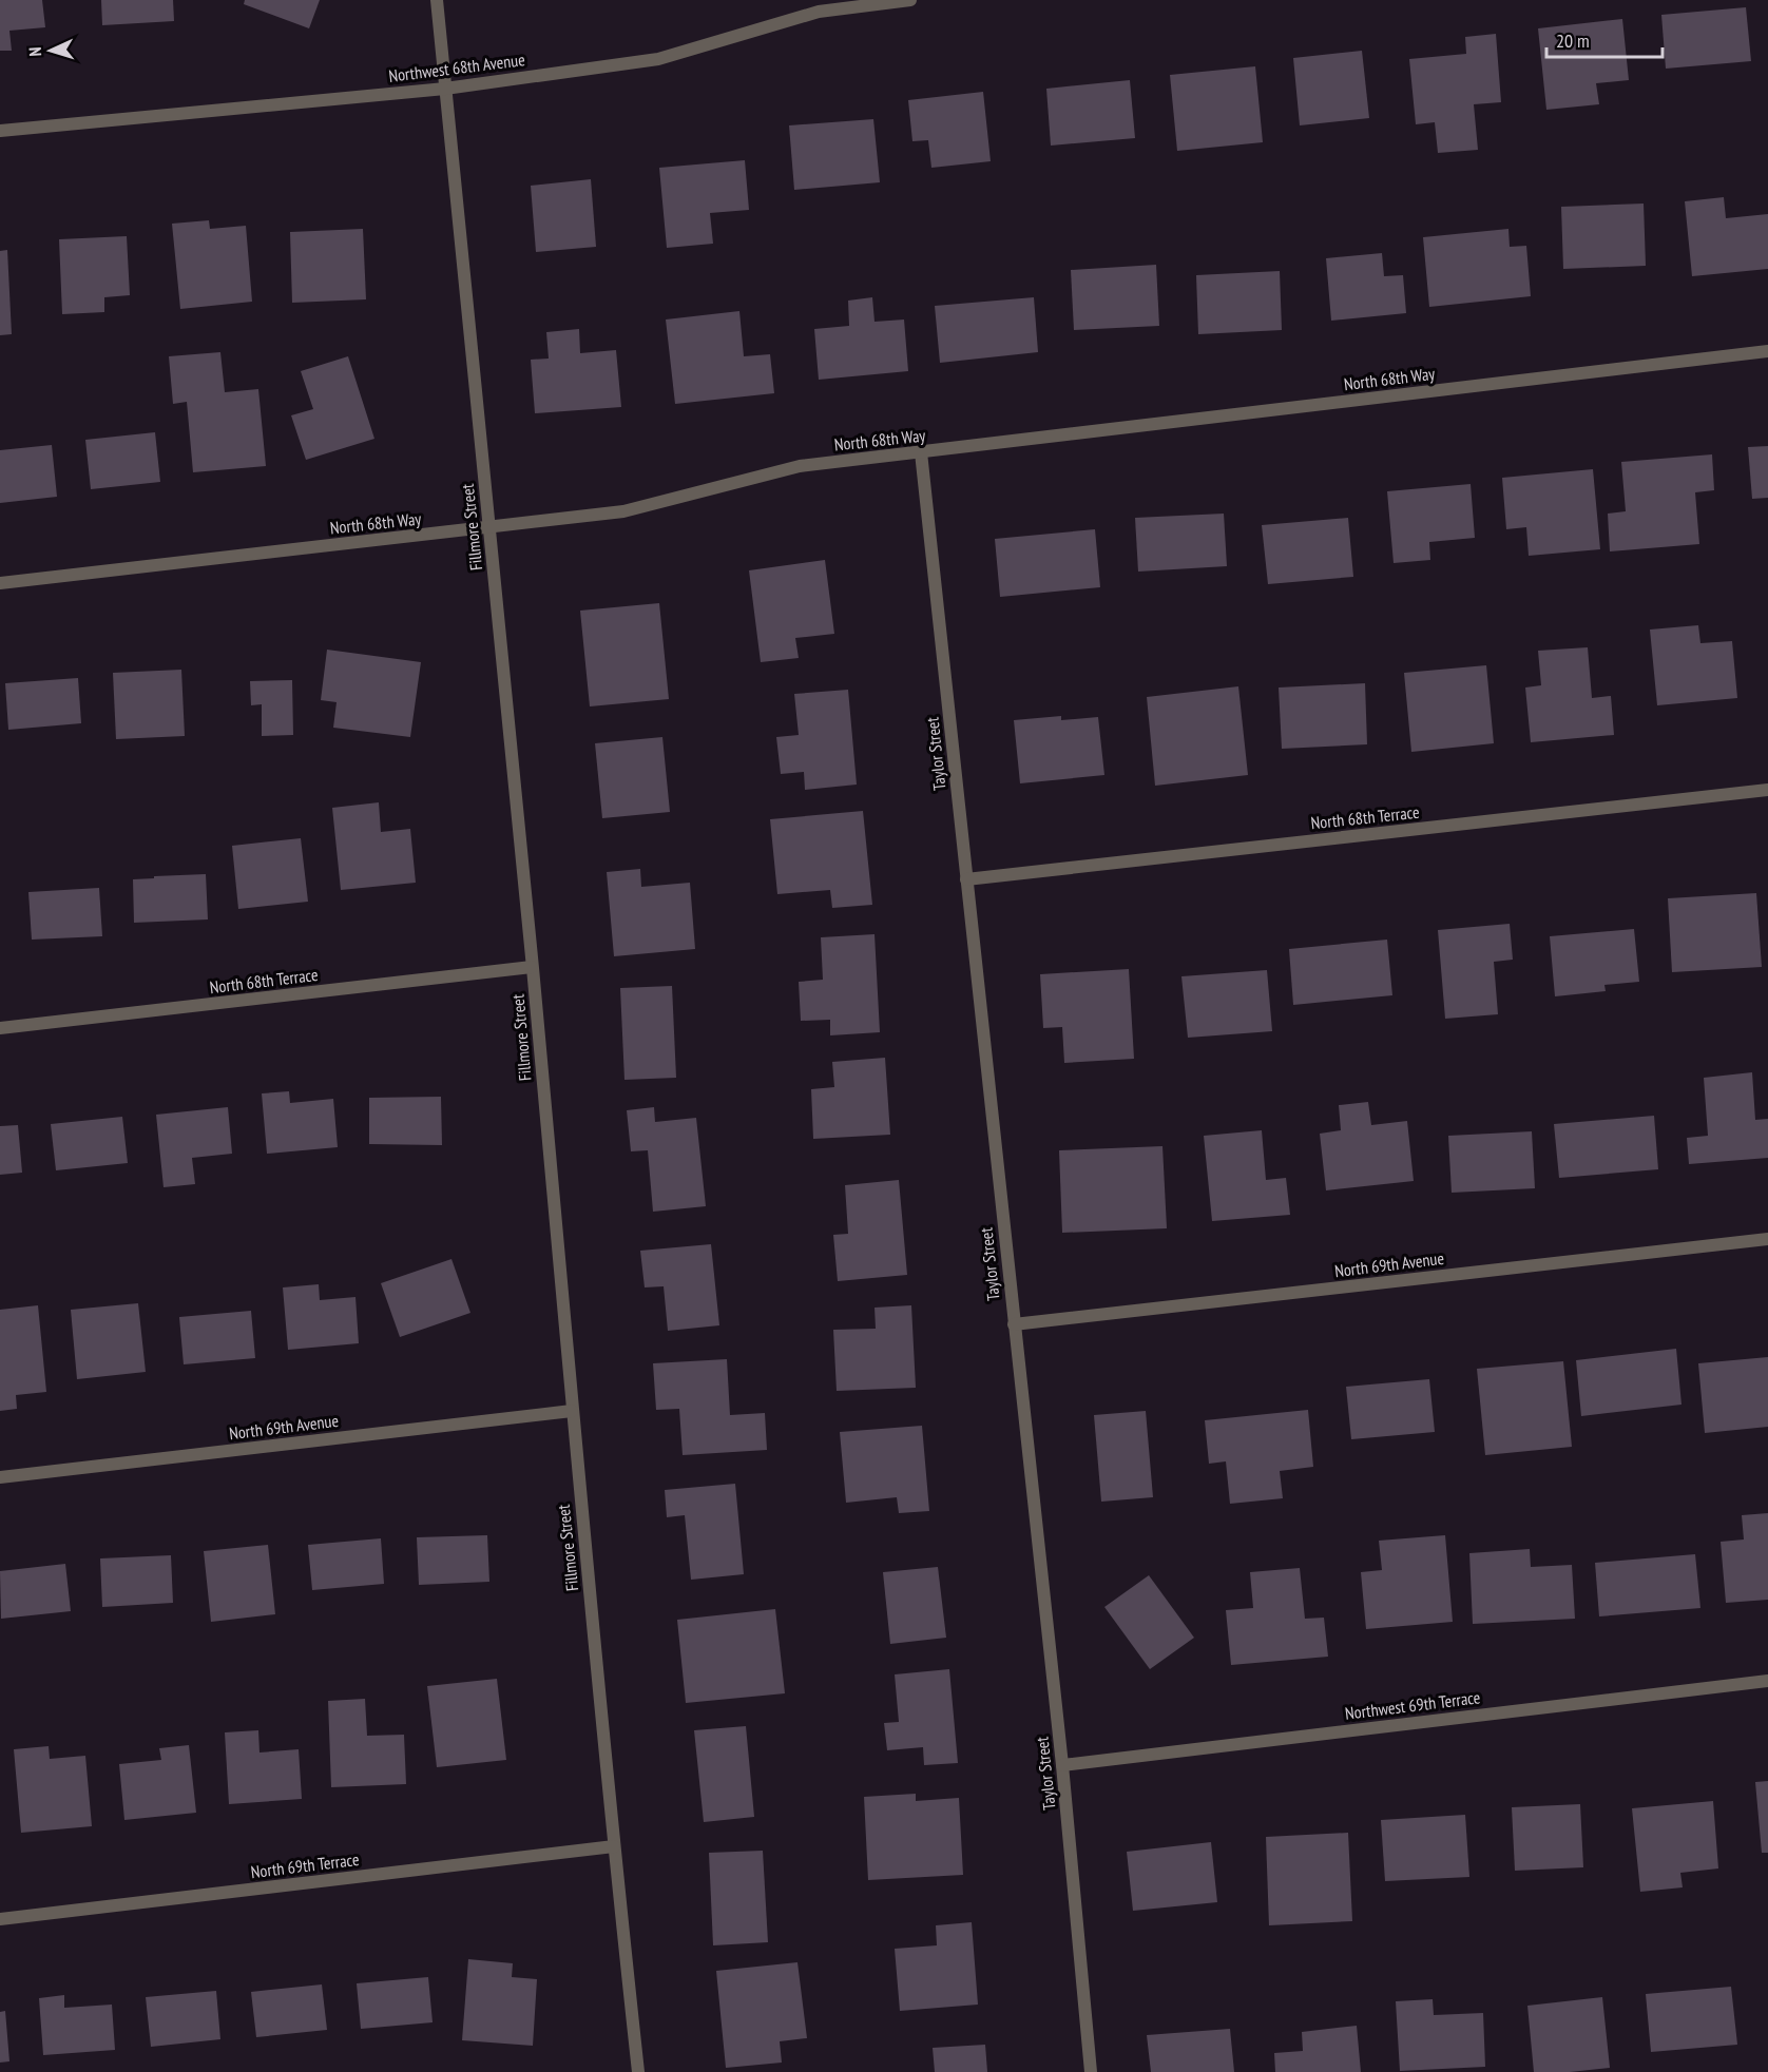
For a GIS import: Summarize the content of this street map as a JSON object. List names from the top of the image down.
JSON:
{
  "streets": {
    "street": [
      "Northwest 68th Avenue",
      "North 68th Way",
      "Fillmore Street",
      "Taylor Street",
      "North 68th Terrace",
      "North 69th Avenue",
      "Northwest 69th Terrace",
      "North 69th Terrace"
    ]
  },
  "crossings": [
    ["Northwest 68th Avenue", "Fillmore Street"],
    ["North 68th Way", "Fillmore Street"],
    ["North 68th Way", "Taylor Street"],
    ["Fillmore Street", "North 68th Terrace"],
    ["Fillmore Street", "North 69th Avenue"],
    ["Fillmore Street", "North 69th Terrace"],
    ["Taylor Street", "North 68th Terrace"],
    ["Taylor Street", "North 69th Avenue"],
    ["Taylor Street", "Northwest 69th Terrace"]
  ],
  "scale_bar": "20 m",
  "north": "left"
}
